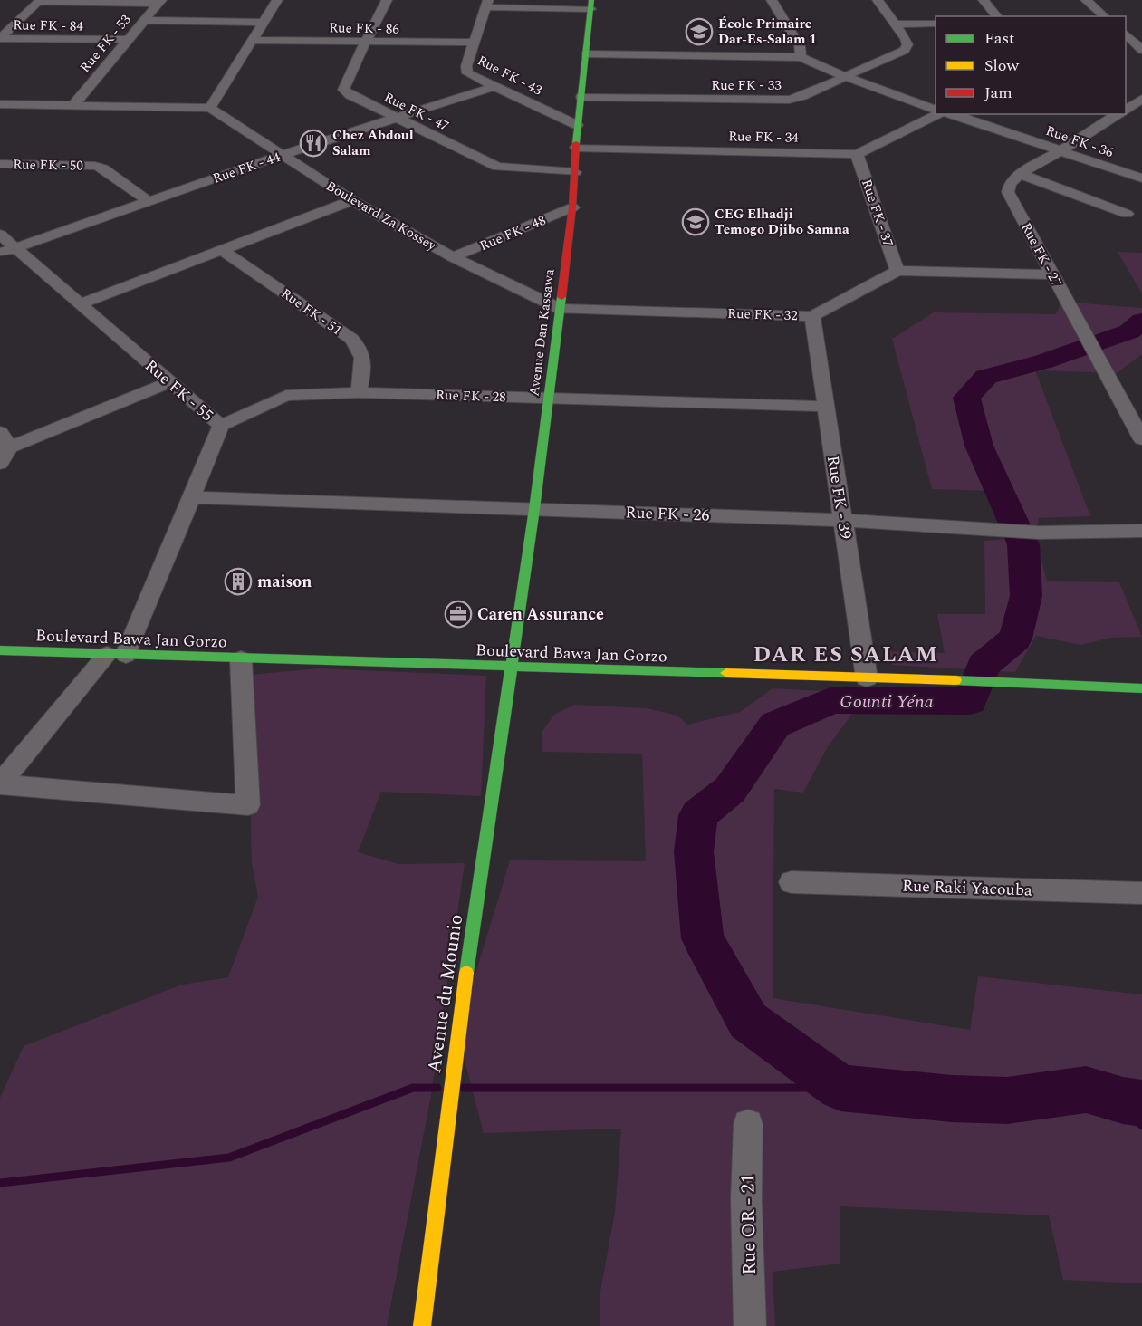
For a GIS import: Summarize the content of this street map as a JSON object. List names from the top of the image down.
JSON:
{
  "streets": {
    "street": [
      "Rue FK - 84",
      "Rue FK - 86",
      "Rue FK - 53",
      "Rue FK - 43",
      "Rue FK - 33",
      "Rue FK - 47",
      "Rue FK - 34",
      "Rue FK - 36",
      "Rue FK - 50",
      "Rue FK - 44",
      "Rue FK - 37",
      "Boulevard Za Kossey",
      "Rue FK - 48",
      "Rue FK - 27",
      "Rue FK - 51",
      "Rue FK - 32",
      "Avenue Dan Kassawa",
      "Rue FK - 55",
      "Rue FK - 28",
      "Rue FK - 39",
      "Rue FK - 26",
      "Boulevard Bawa Jan Gorzo",
      "Rue Raki Yacouba",
      "Avenue du Mounio",
      "Rue OR - 21"
    ]
  },
  "crossings": [
    ["Rue FK - 84", "Rue FK - 53"],
    ["Rue FK - 86", "Rue FK - 43"],
    ["Rue FK - 86", "Rue FK - 47"],
    ["Rue FK - 43", "Rue FK - 44"],
    ["Rue FK - 43", "Avenue Dan Kassawa"],
    ["Rue FK - 33", "Avenue Dan Kassawa"],
    ["Rue FK - 47", "Rue FK - 44"],
    ["Rue FK - 47", "Avenue Dan Kassawa"],
    ["Rue FK - 34", "Rue FK - 37"],
    ["Rue FK - 34", "Avenue Dan Kassawa"],
    ["Rue FK - 50", "Rue FK - 44"],
    ["Rue FK - 44", "Boulevard Za Kossey"],
    ["Rue FK - 44", "Rue FK - 55"],
    ["Rue FK - 37", "Rue FK - 32"],
    ["Boulevard Za Kossey", "Rue FK - 48"],
    ["Boulevard Za Kossey", "Rue FK - 32"],
    ["Boulevard Za Kossey", "Avenue Dan Kassawa"],
    ["Rue FK - 48", "Avenue Dan Kassawa"],
    ["Rue FK - 27", "Rue FK - 32"],
    ["Rue FK - 51", "Rue FK - 28"],
    ["Rue FK - 32", "Avenue Dan Kassawa"],
    ["Rue FK - 32", "Rue FK - 39"],
    ["Avenue Dan Kassawa", "Rue FK - 28"],
    ["Avenue Dan Kassawa", "Rue FK - 26"],
    ["Avenue Dan Kassawa", "Boulevard Bawa Jan Gorzo"],
    ["Avenue Dan Kassawa", "Avenue du Mounio"],
    ["Rue FK - 55", "Rue FK - 28"],
    ["Rue FK - 55", "Rue FK - 26"],
    ["Rue FK - 55", "Boulevard Bawa Jan Gorzo"],
    ["Rue FK - 28", "Rue FK - 39"],
    ["Rue FK - 39", "Rue FK - 26"],
    ["Rue FK - 39", "Boulevard Bawa Jan Gorzo"],
    ["Boulevard Bawa Jan Gorzo", "Avenue du Mounio"]
  ],
  "districts": ["DAR ES SALAM"],
  "water": ["Gounti Yéna"],
  "places": {
    "school or university": ["École Primaire Dar-Es-Salam 1", "CEG Elhadji Temogo Djibo Samna"],
    "restaurant": ["Chez Abdoul Salam"],
    "building": ["maison"],
    "office": ["Caren Assurance"]
  },
  "legend": ["Fast", "Slow", "Jam"]
}
